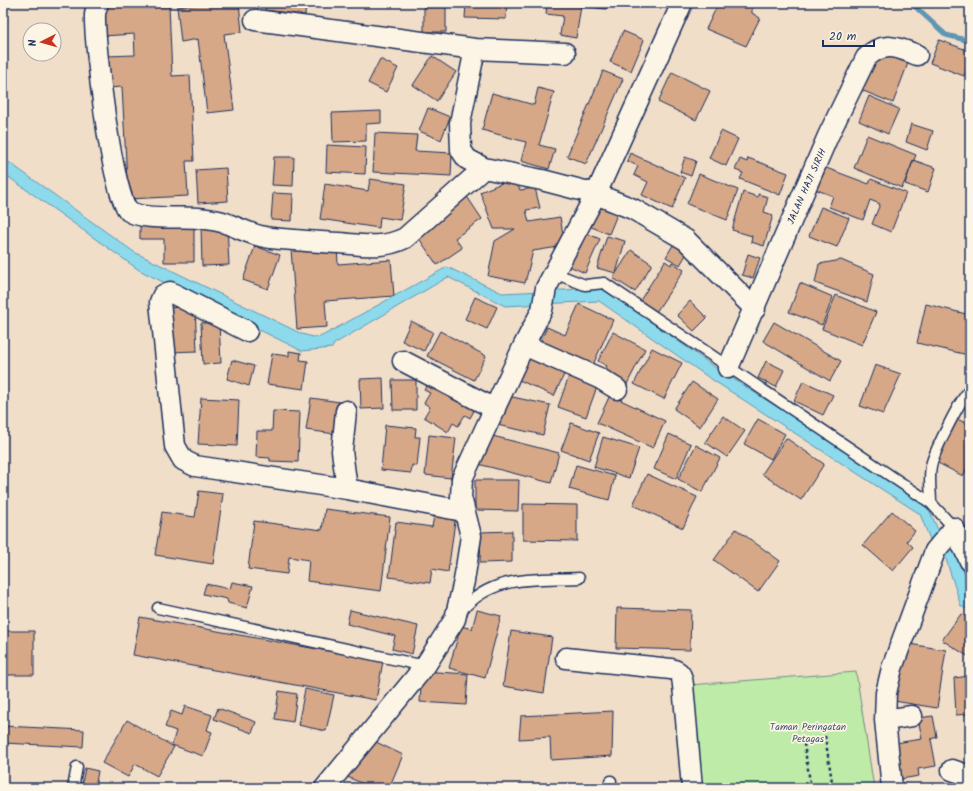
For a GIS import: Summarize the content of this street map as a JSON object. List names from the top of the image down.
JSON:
{
  "streets": {
    "street": ["JALAN HAJI SIRIH"]
  },
  "parks": ["Taman Peringatan Petagas"],
  "scale_bar": "20 m",
  "north": "left"
}
